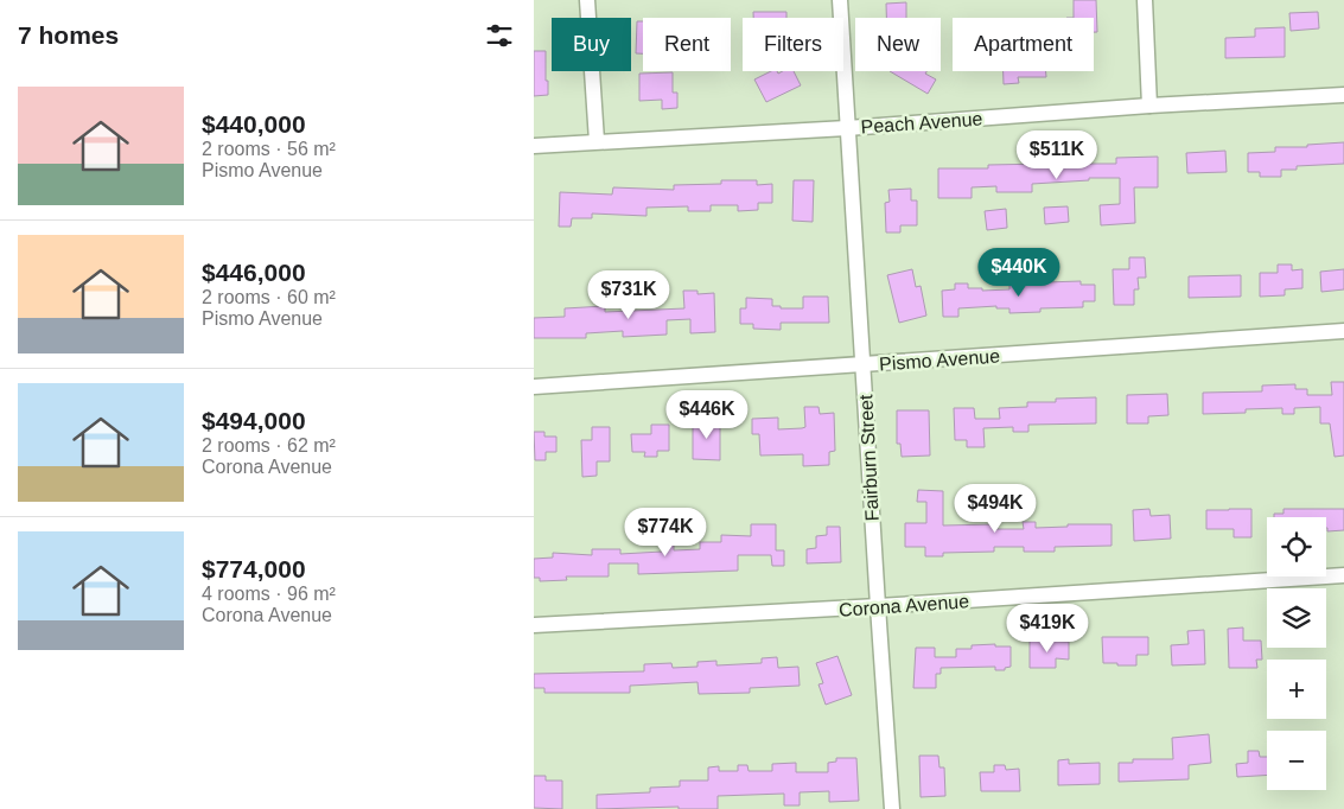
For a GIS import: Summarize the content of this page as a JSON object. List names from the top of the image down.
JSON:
{
  "streets": {
    "street": [
      "Peach Avenue",
      "Pismo Avenue",
      "Fairburn Street",
      "Corona Avenue"
    ]
  },
  "crossings": [
    ["Peach Avenue", "Fairburn Street"],
    ["Pismo Avenue", "Fairburn Street"],
    ["Fairburn Street", "Corona Avenue"]
  ],
  "page": {
    "heading": "7 homes",
    "chip": [
      "Buy",
      "Rent",
      "Filters",
      "New",
      "Apartment"
    ],
    "list": [
      {
        "name": "$440,000",
        "note": "2 rooms · 56 m² · Pismo Avenue"
      },
      {
        "name": "$446,000",
        "note": "2 rooms · 60 m² · Pismo Avenue"
      },
      {
        "name": "$494,000",
        "note": "2 rooms · 62 m² · Corona Avenue"
      },
      {
        "name": "$774,000",
        "note": "4 rooms · 96 m² · Corona Avenue"
      }
    ],
    "price": [
      "$511K",
      "$440K",
      "$731K",
      "$446K",
      "$494K",
      "$774K",
      "$419K"
    ],
    "map_buttons": ["+", "−"]
  }
}
